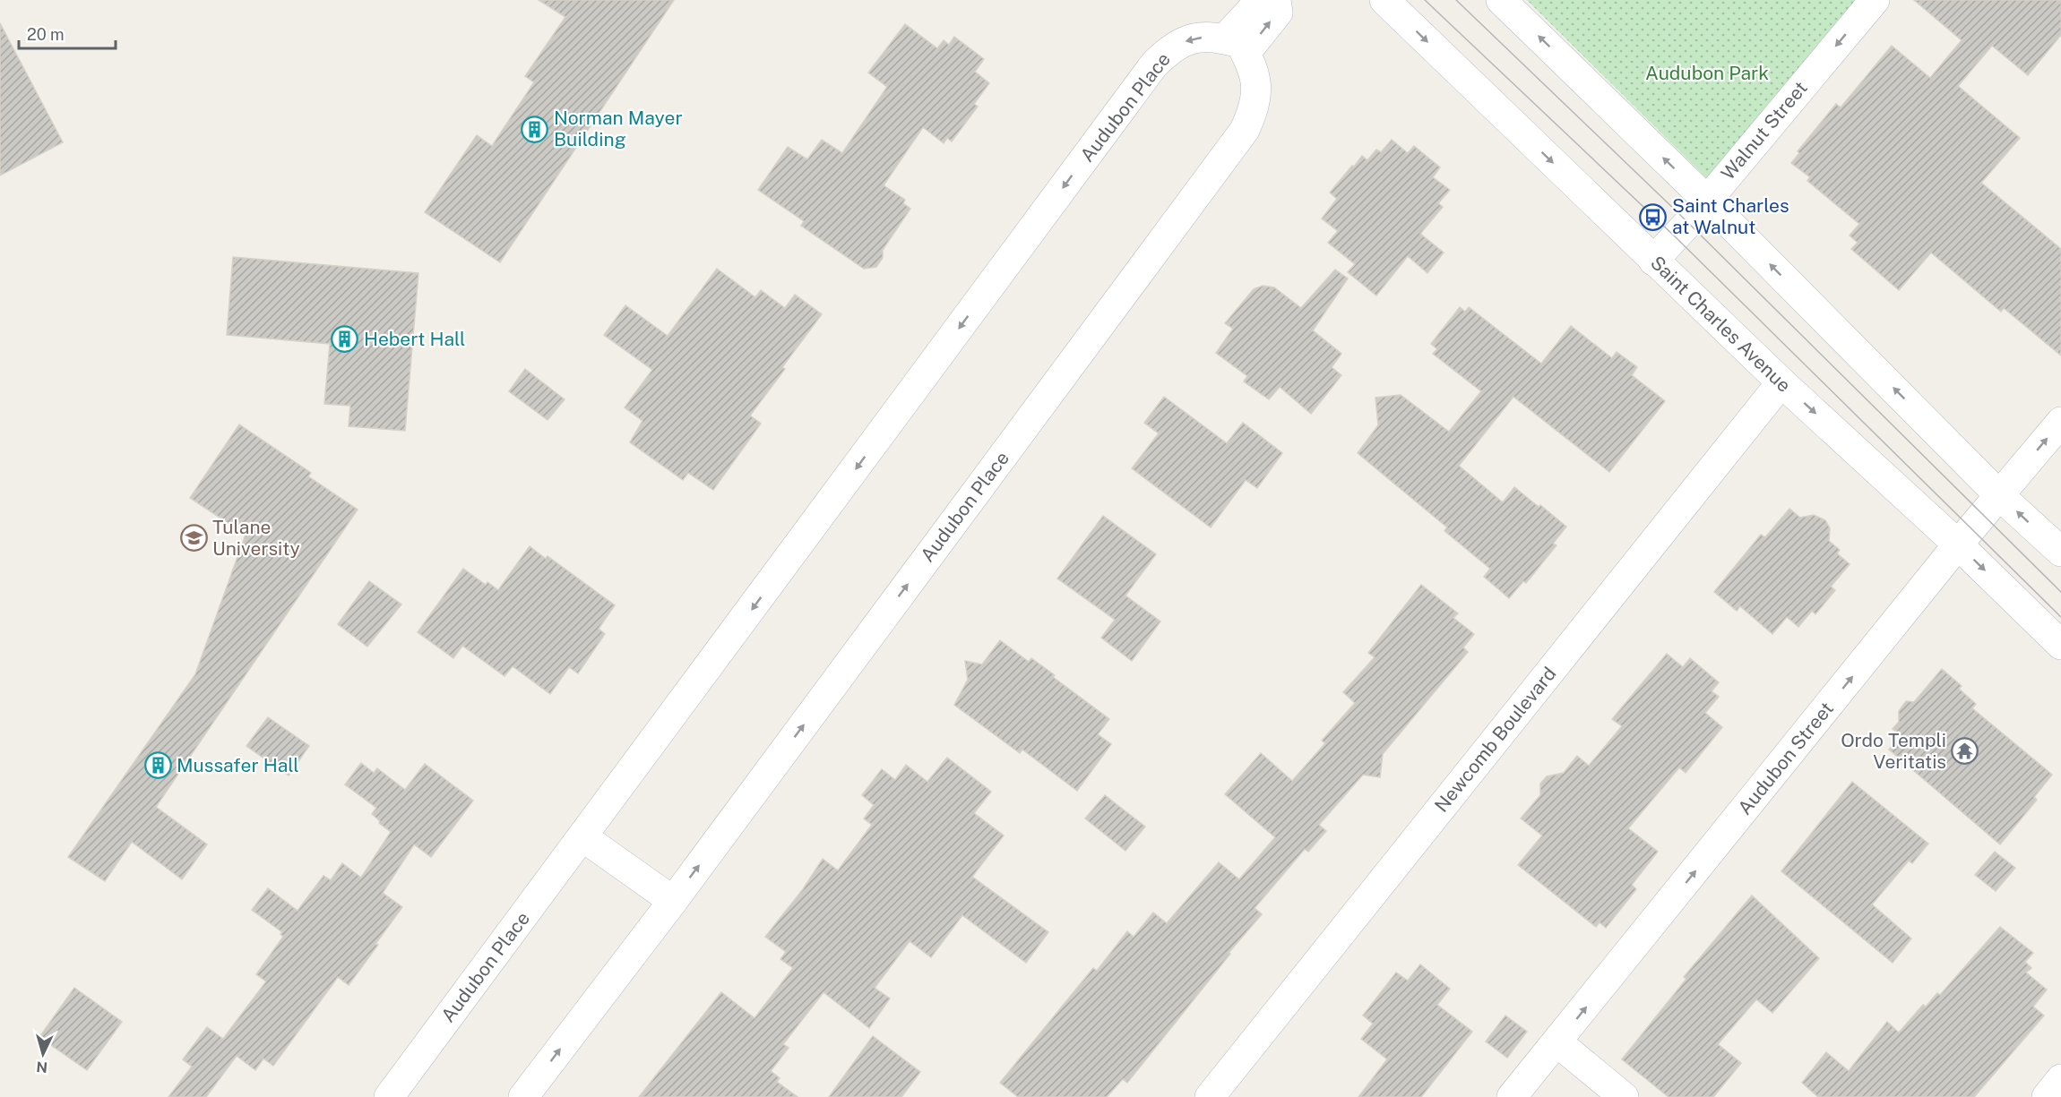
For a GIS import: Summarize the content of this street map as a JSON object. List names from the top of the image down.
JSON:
{
  "streets": {
    "street": [
      "Audubon Place",
      "Walnut Street",
      "Saint Charles Avenue",
      "Newcomb Boulevard",
      "Audubon Street"
    ]
  },
  "crossings": [
    ["Walnut Street", "Saint Charles Avenue"],
    ["Saint Charles Avenue", "Newcomb Boulevard"],
    ["Saint Charles Avenue", "Audubon Street"]
  ],
  "one_way": ["Walnut Street", "Audubon Street"],
  "parks": ["Audubon Park"],
  "places": {
    "building": ["Norman Mayer Building", "Hebert Hall", "Mussafer Hall"],
    "bus stop": ["Saint Charles at Walnut"],
    "school or university": ["Tulane University"],
    "temple": ["Ordo Templi Veritatis"]
  },
  "scale_bar": "20 m",
  "north": "bottom"
}
